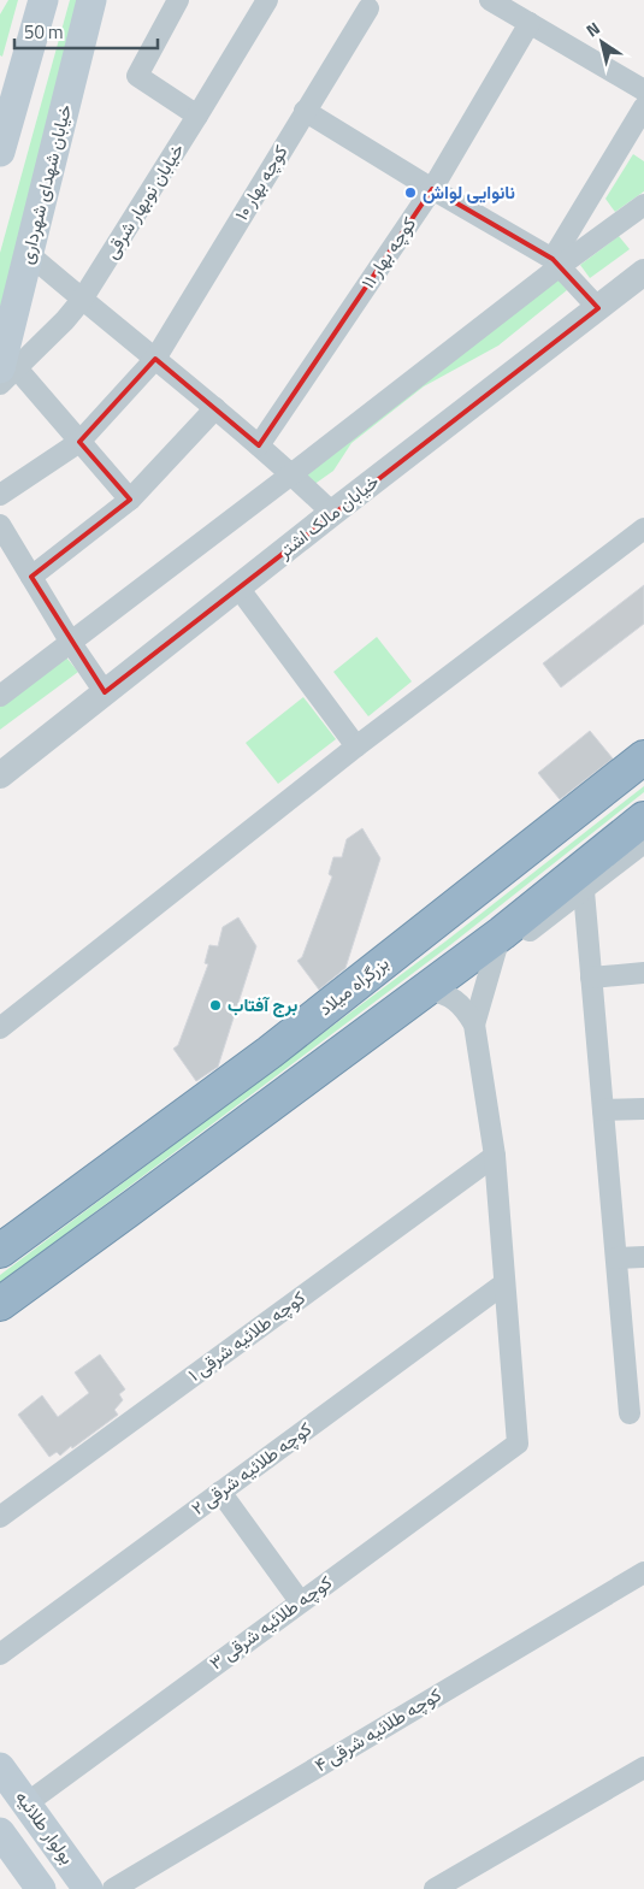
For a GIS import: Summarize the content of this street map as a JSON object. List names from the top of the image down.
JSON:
{
  "streets": {
    "highway": ["بزرگراه میلاد"],
    "main road": ["خیابان شهدای شهرداری", "بولوار طلائیه"],
    "street": [
      "کوچه بهار ۱۰",
      "خیابان نوبهار شرقی",
      "کوچه بهار ۱۱",
      "خیابان مالک اشتر",
      "کوچه طلائیه شرقی ۱",
      "کوچه طلائیه شرقی ۲",
      "کوچه طلائیه شرقی ۳",
      "کوچه طلائیه شرقی ۴"
    ]
  },
  "crossings": [
    ["خیابان شهدای شهرداری", "خیابان نوبهار شرقی"],
    ["کوچه طلائیه شرقی ۲", "کوچه طلائیه شرقی ۳"],
    ["کوچه طلائیه شرقی ۳", "بولوار طلائیه"]
  ],
  "places": ["نانوایی لواش", "برج آفتاب"],
  "scale_bar": "50 m",
  "north": "top left"
}
